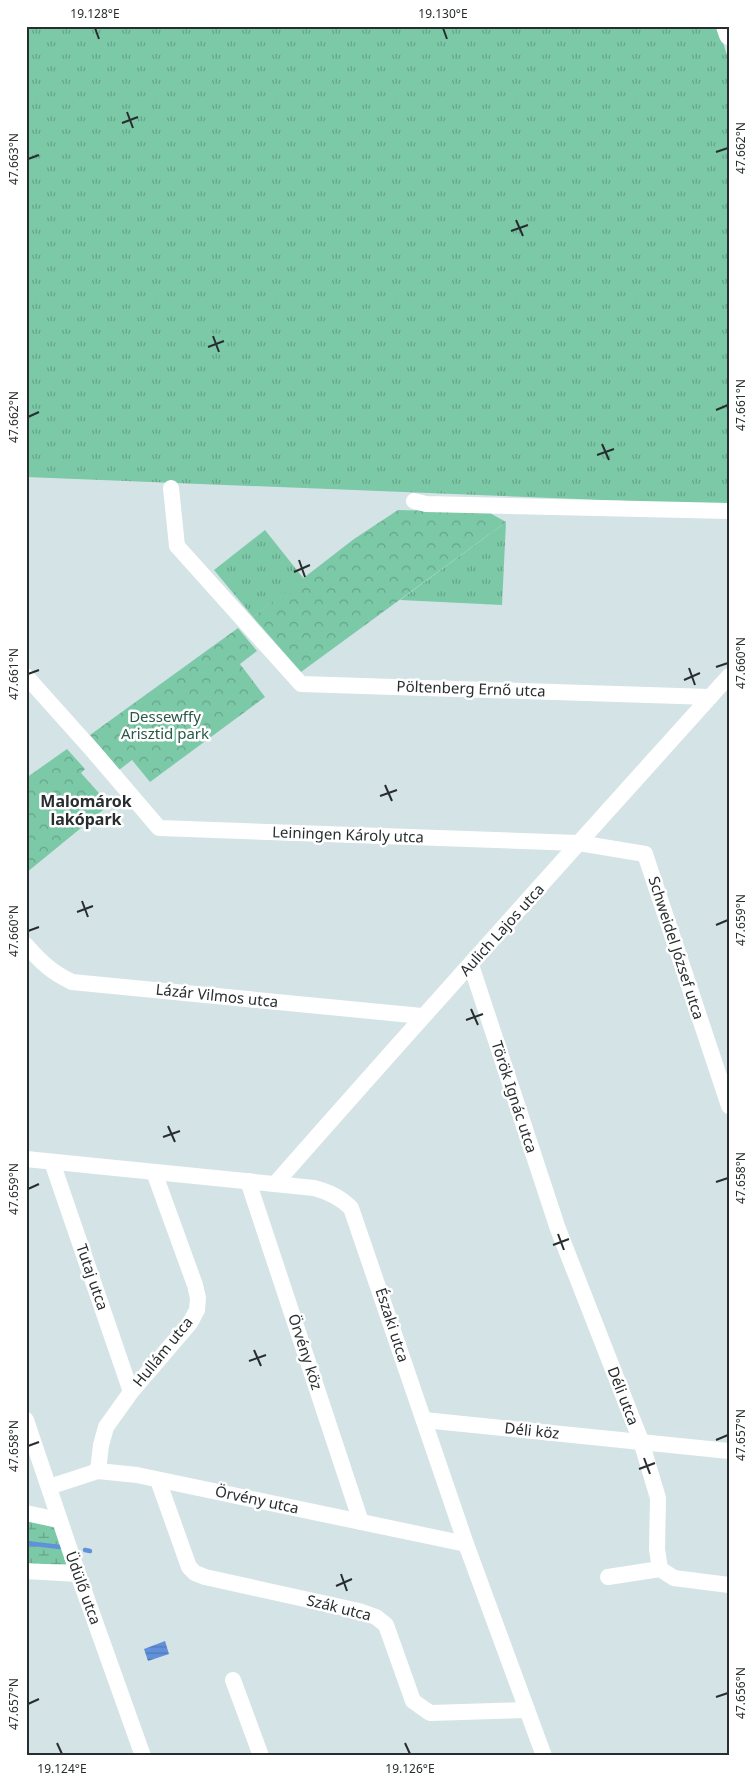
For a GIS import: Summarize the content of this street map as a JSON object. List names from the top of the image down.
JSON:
{
  "streets": {
    "street": [
      "Pöltenberg Ernő utca",
      "Leiningen Károly utca",
      "Aulich Lajos utca",
      "Schweidel József utca",
      "Lázár Vilmos utca",
      "Török Ignác utca",
      "Tutaj utca",
      "Északi utca",
      "Hullám utca",
      "Örvény köz",
      "Déli utca",
      "Déli köz",
      "Örvény utca",
      "Üdülő utca",
      "Szák utca"
    ]
  },
  "crossings": [
    ["Pöltenberg Ernő utca", "Aulich Lajos utca"],
    ["Leiningen Károly utca", "Aulich Lajos utca"],
    ["Leiningen Károly utca", "Schweidel József utca"],
    ["Aulich Lajos utca", "Schweidel József utca"],
    ["Aulich Lajos utca", "Lázár Vilmos utca"],
    ["Aulich Lajos utca", "Török Ignác utca"],
    ["Aulich Lajos utca", "Északi utca"],
    ["Török Ignác utca", "Déli utca"],
    ["Tutaj utca", "Északi utca"],
    ["Tutaj utca", "Hullám utca"],
    ["Északi utca", "Hullám utca"],
    ["Északi utca", "Örvény köz"],
    ["Északi utca", "Déli köz"],
    ["Északi utca", "Örvény utca"],
    ["Északi utca", "Szák utca"],
    ["Hullám utca", "Örvény utca"],
    ["Örvény köz", "Örvény utca"],
    ["Déli utca", "Déli köz"],
    ["Örvény utca", "Üdülő utca"],
    ["Örvény utca", "Szák utca"]
  ],
  "districts": ["Malomárok lakópark"],
  "parks": ["Dessewffy Arisztid park"],
  "coordinates": [
    "19.128°E",
    "19.130°E",
    "47.662°N",
    "47.663°N",
    "47.661°N",
    "47.660°N",
    "47.659°N",
    "47.658°N",
    "47.657°N",
    "47.656°N",
    "19.124°E",
    "19.126°E"
  ]
}
